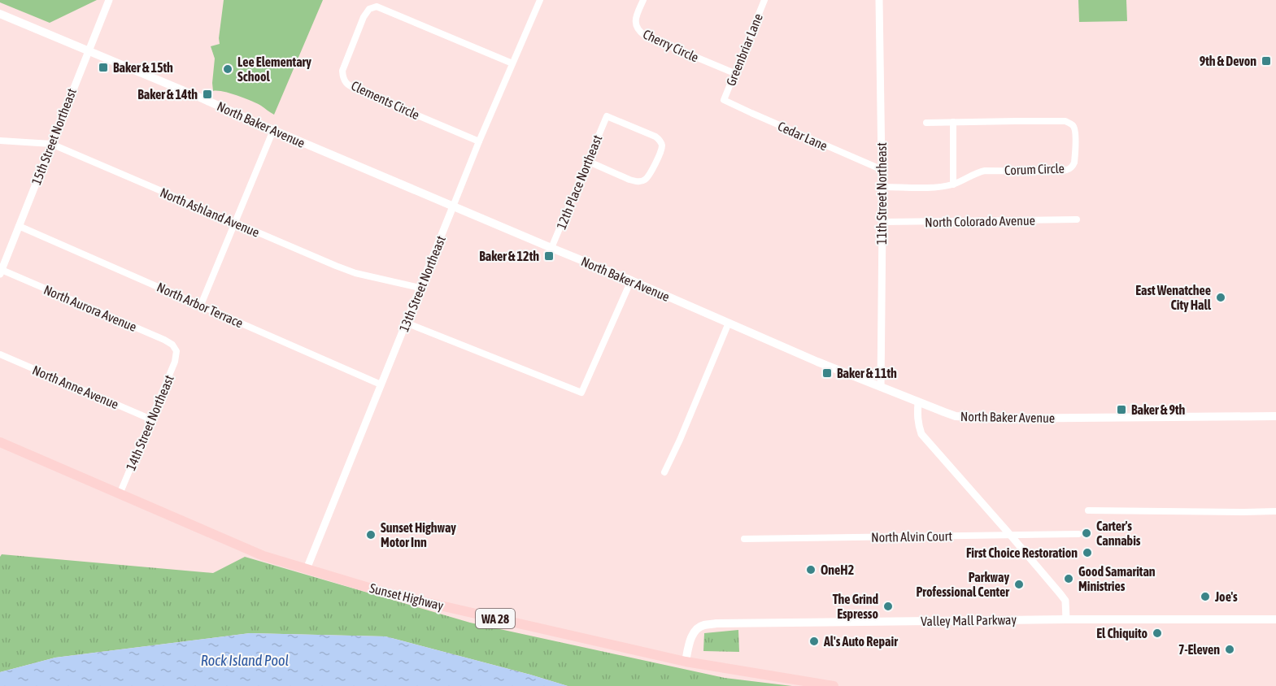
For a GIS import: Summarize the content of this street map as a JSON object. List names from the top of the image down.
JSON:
{
  "streets": {
    "highway": ["Sunset Highway", "WA 28"],
    "main road": ["North Baker Avenue", "Valley Mall Parkway"],
    "street": [
      "Cherry Circle",
      "Greenbriar Lane",
      "Clements Circle",
      "Cedar Lane",
      "15th Street Northeast",
      "Corum Circle",
      "12th Place Northeast",
      "11th Street Northeast",
      "North Ashland Avenue",
      "North Colorado Avenue",
      "13th Street Northeast",
      "North Arbor Terrace",
      "North Aurora Avenue",
      "North Anne Avenue",
      "14th Street Northeast",
      "North Alvin Court"
    ]
  },
  "crossings": [
    ["Cherry Circle", "Greenbriar Lane"],
    ["Greenbriar Lane", "Cedar Lane"],
    ["Clements Circle", "13th Street Northeast"],
    ["North Baker Avenue", "15th Street Northeast"],
    ["North Baker Avenue", "12th Place Northeast"],
    ["North Baker Avenue", "11th Street Northeast"],
    ["North Baker Avenue", "13th Street Northeast"],
    ["Cedar Lane", "11th Street Northeast"],
    ["15th Street Northeast", "North Ashland Avenue"],
    ["15th Street Northeast", "North Arbor Terrace"],
    ["15th Street Northeast", "North Aurora Avenue"],
    ["Corum Circle", "11th Street Northeast"],
    ["11th Street Northeast", "North Colorado Avenue"],
    ["North Ashland Avenue", "13th Street Northeast"],
    ["13th Street Northeast", "North Arbor Terrace"],
    ["13th Street Northeast", "Sunset Highway"],
    ["North Aurora Avenue", "14th Street Northeast"],
    ["North Anne Avenue", "14th Street Northeast"],
    ["14th Street Northeast", "Sunset Highway"],
    ["Sunset Highway", "Valley Mall Parkway"]
  ],
  "water": ["Rock Island Pool"],
  "places": {
    "transit": [
      "9th & Devon",
      "Baker & 15th",
      "Baker & 14th",
      "Baker & 12th",
      "Baker & 11th",
      "Baker & 9th"
    ],
    "other": [
      "Lee Elementary School",
      "East Wenatchee City Hall",
      "Carter's Cannabis",
      "Sunset Highway Motor Inn",
      "First Choice Restoration",
      "OneH2",
      "Good Samaritan Ministries",
      "Parkway Professional Center",
      "Joe's",
      "The Grind Espresso",
      "El Chiquito",
      "Al's Auto Repair",
      "7-Eleven"
    ]
  }
}
